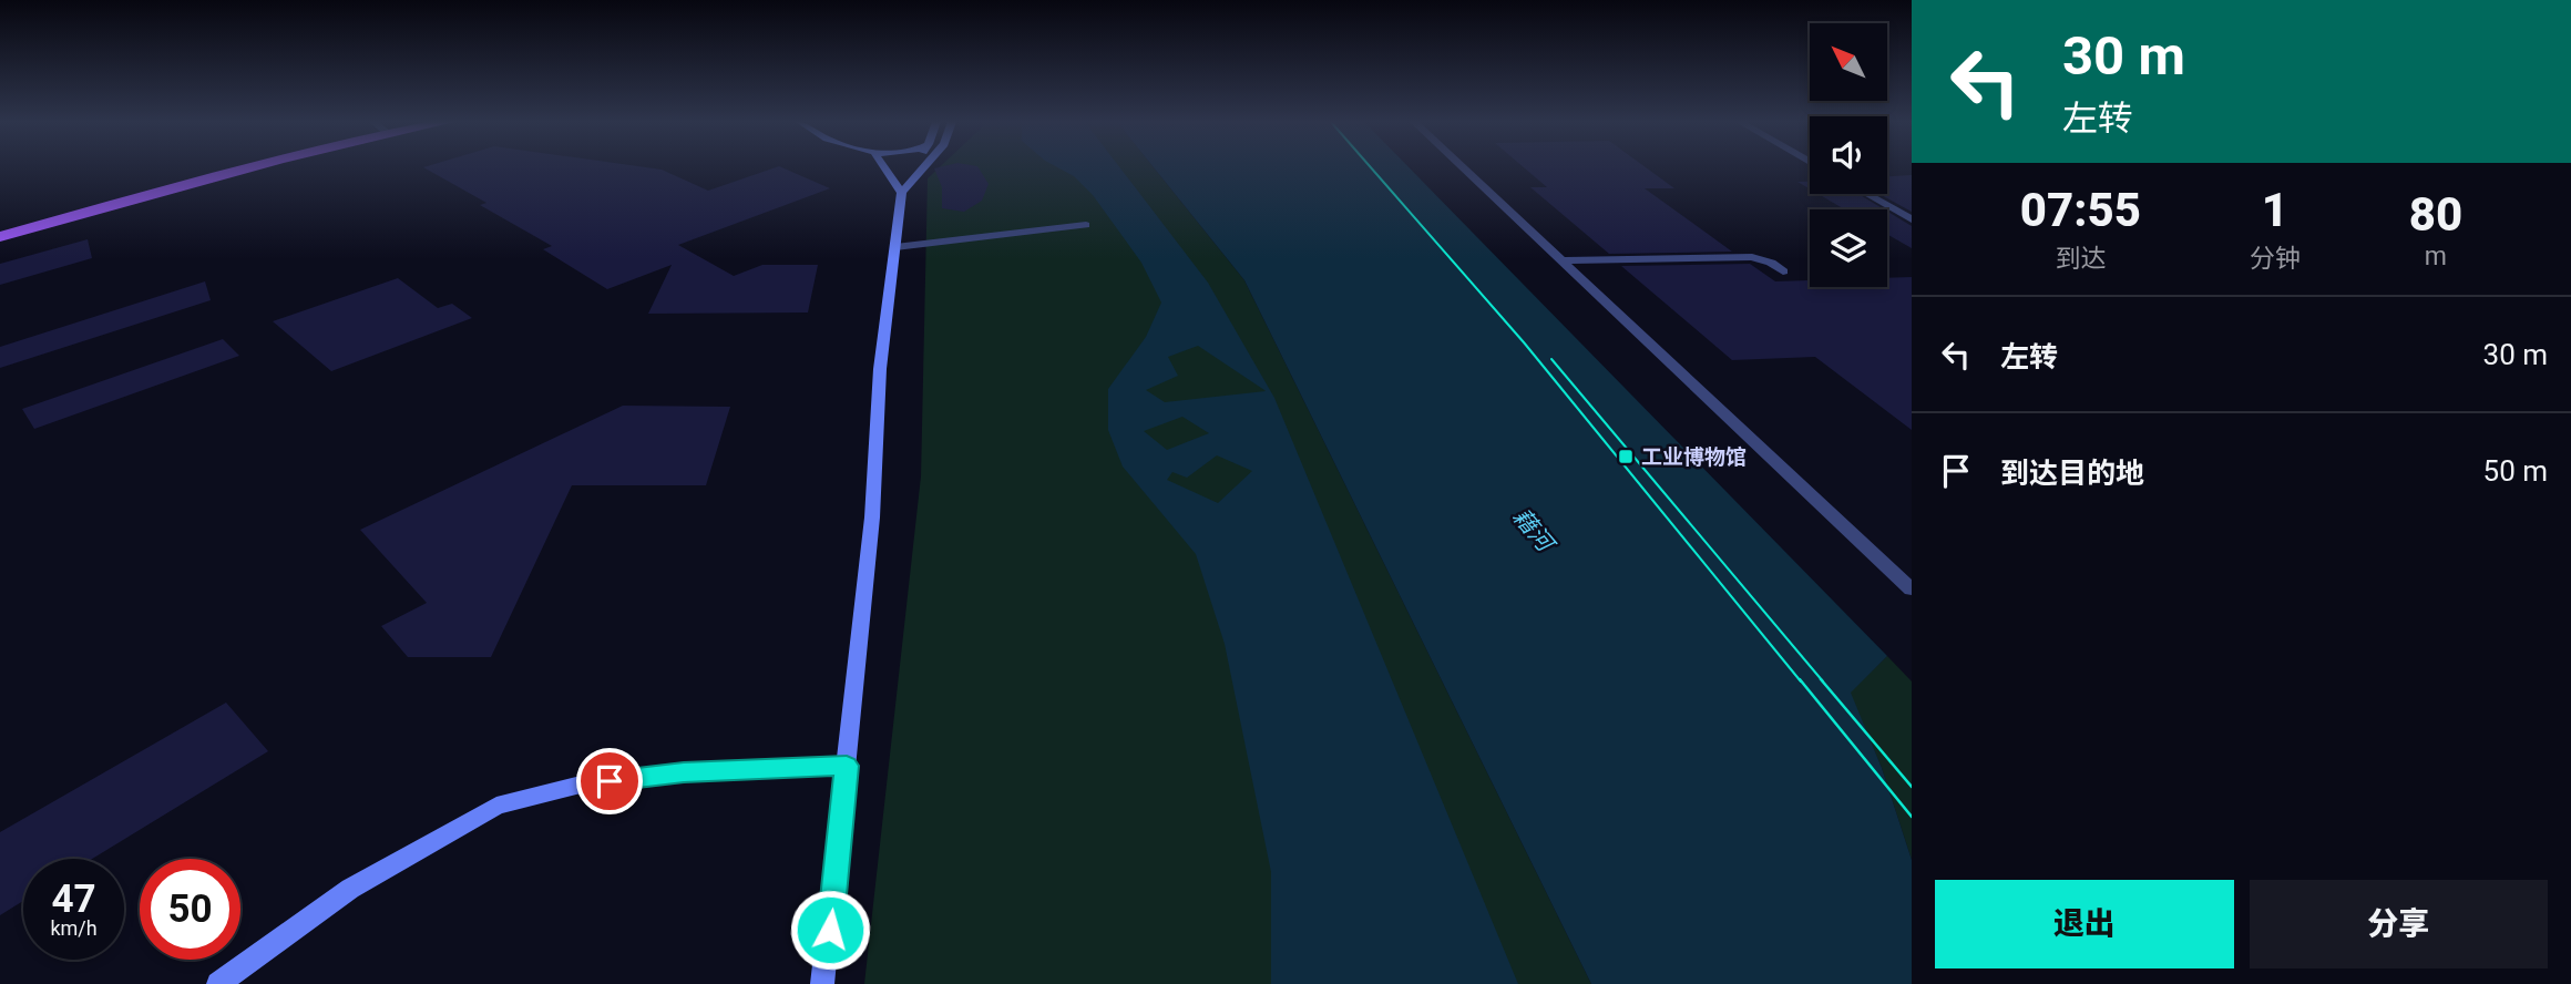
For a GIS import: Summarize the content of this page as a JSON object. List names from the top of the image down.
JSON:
{
  "water": ["藉河"],
  "places": {
    "transit": ["工业博物馆"]
  },
  "north": "top left",
  "page": {
    "turn": ["30 m", "左转"],
    "eta": [
      "07:55",
      "到达",
      "1",
      "分钟",
      "80",
      "m"
    ],
    "list": [
      {
        "name": "左转",
        "value": "30 m"
      },
      {
        "name": "到达目的地",
        "value": "50 m"
      }
    ],
    "speed": "47 km/h",
    "limit": "50",
    "buttons": ["退出", "分享"]
  }
}
